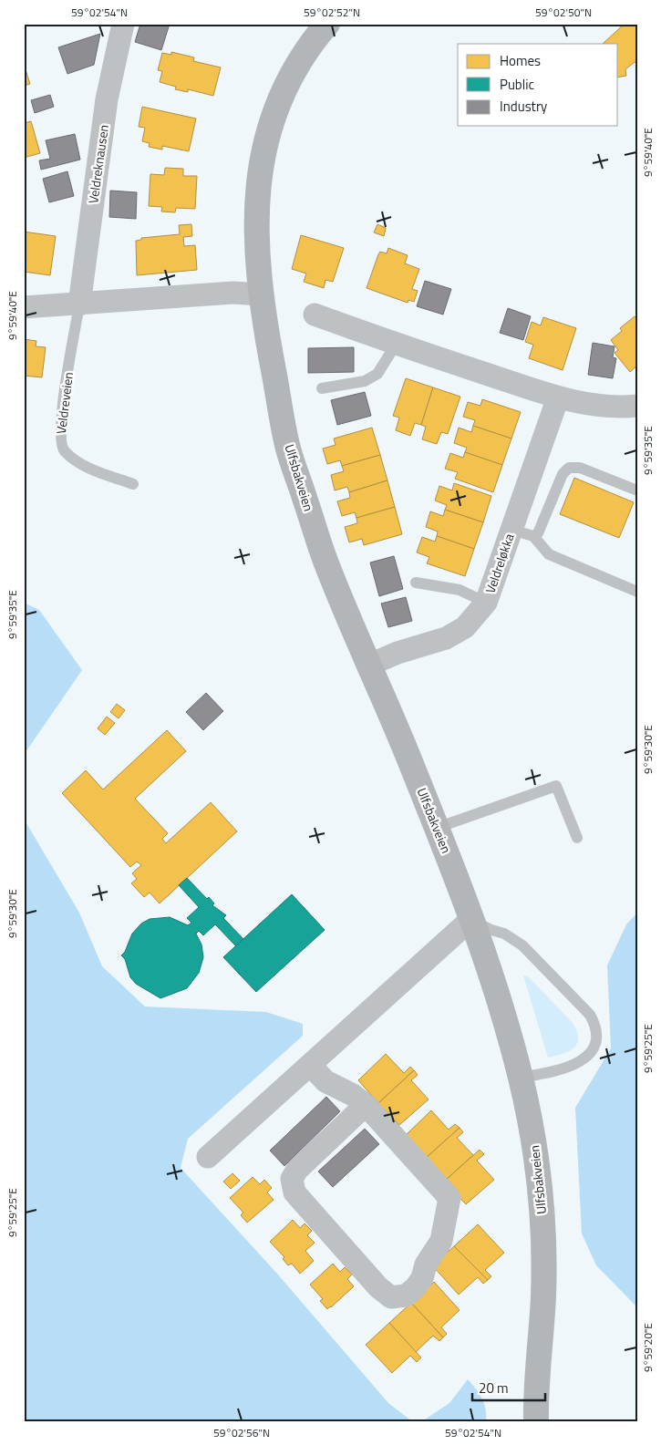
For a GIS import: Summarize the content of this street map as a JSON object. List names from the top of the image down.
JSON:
{
  "streets": {
    "street": ["Veldreknausen", "Ulfsbakveien", "Veldreløkka"],
    "lane": ["Veldreveien"]
  },
  "crossings": [
    ["Veldreknausen", "Veldreveien"],
    ["Ulfsbakveien", "Veldreløkka"]
  ],
  "legend": ["Homes", "Public", "Industry"],
  "scale_bar": "20 m",
  "coordinates": [
    "59°02'54\"N",
    "59°02'52\"N",
    "59°02'50\"N",
    "9°59'40\"E",
    "9°59'35\"E",
    "9°59'30\"E",
    "9°59'25\"E",
    "9°59'20\"E",
    "59°02'56\"N"
  ]
}
